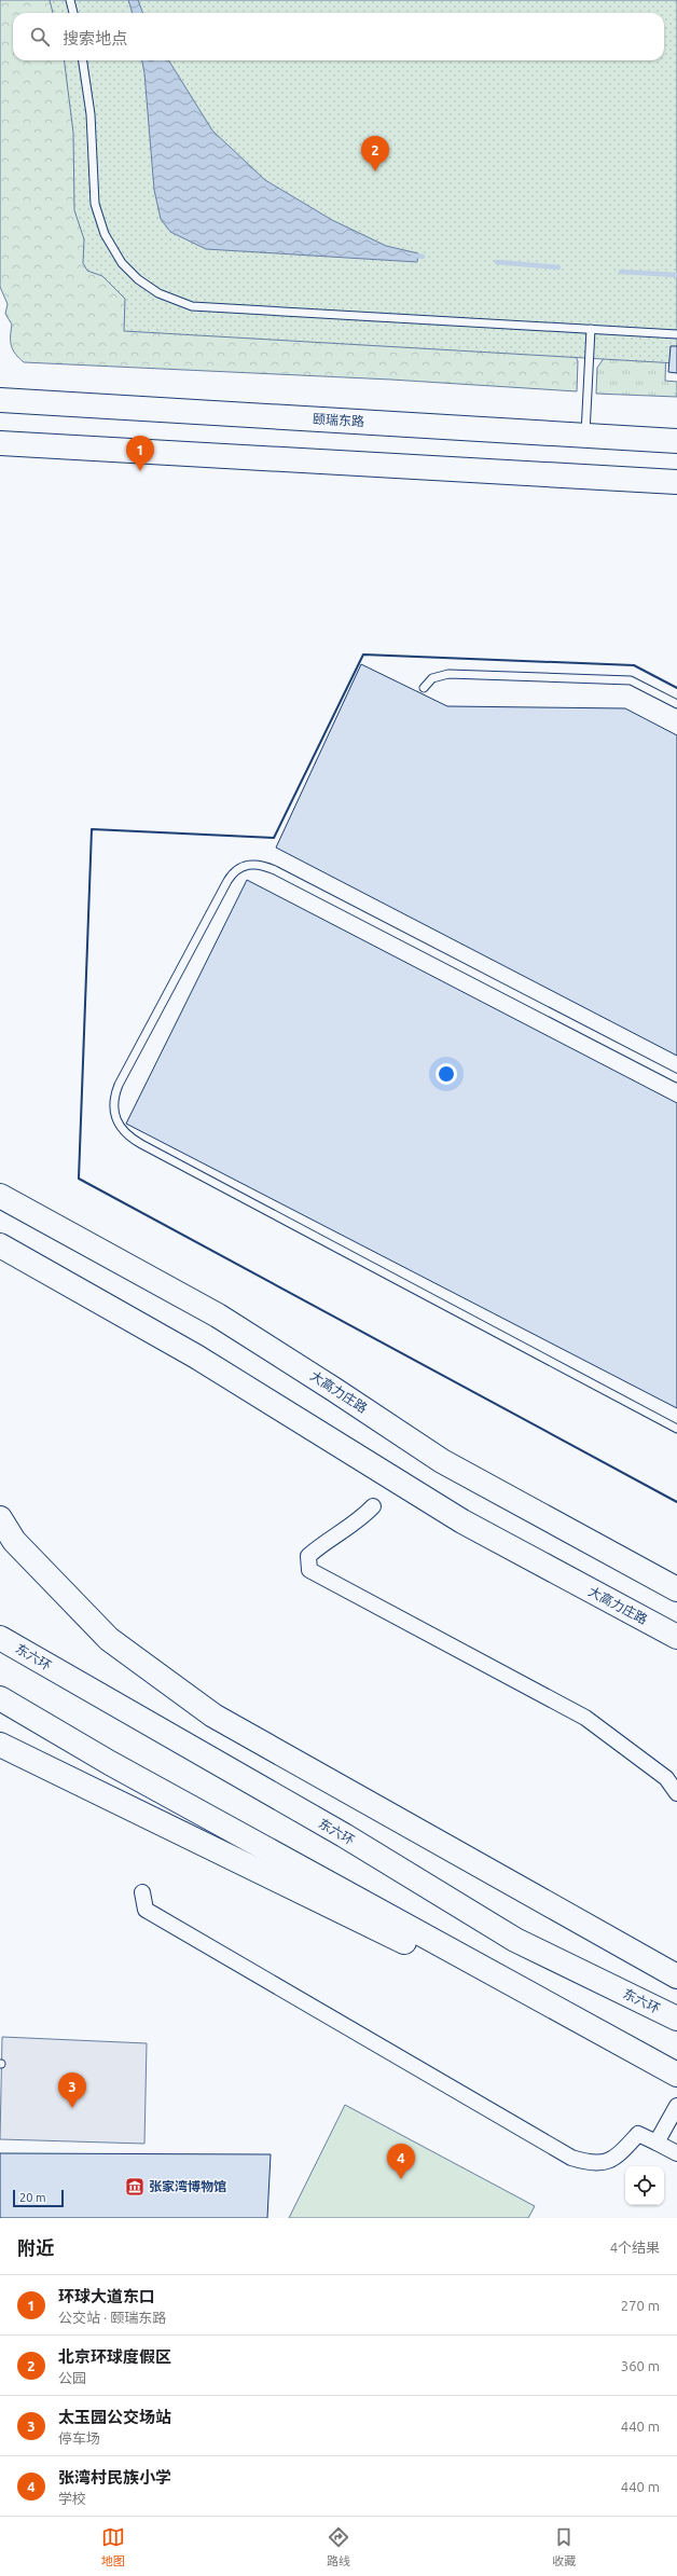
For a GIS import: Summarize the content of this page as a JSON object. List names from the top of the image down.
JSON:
{
  "streets": {
    "main road": ["颐瑞东路", "大高力庄路", "东六环"]
  },
  "places": {
    "museum": ["张家湾博物馆"]
  },
  "scale_bar": "20 m",
  "page": {
    "search": "搜索地点",
    "pins": [
      "2",
      "1",
      "3",
      "4"
    ],
    "scale": "20 m",
    "heading": ["附近", "4个结果"],
    "list": [
      {
        "mark": "1",
        "name": "环球大道东口",
        "note": "公交站 · 颐瑞东路",
        "value": "270 m"
      },
      {
        "mark": "2",
        "name": "北京环球度假区",
        "note": "公园",
        "value": "360 m"
      },
      {
        "mark": "3",
        "name": "太玉园公交场站",
        "note": "停车场",
        "value": "440 m"
      },
      {
        "mark": "4",
        "name": "张湾村民族小学",
        "note": "学校",
        "value": "440 m"
      }
    ],
    "nav": ["地图", "路线", "收藏"]
  }
}
